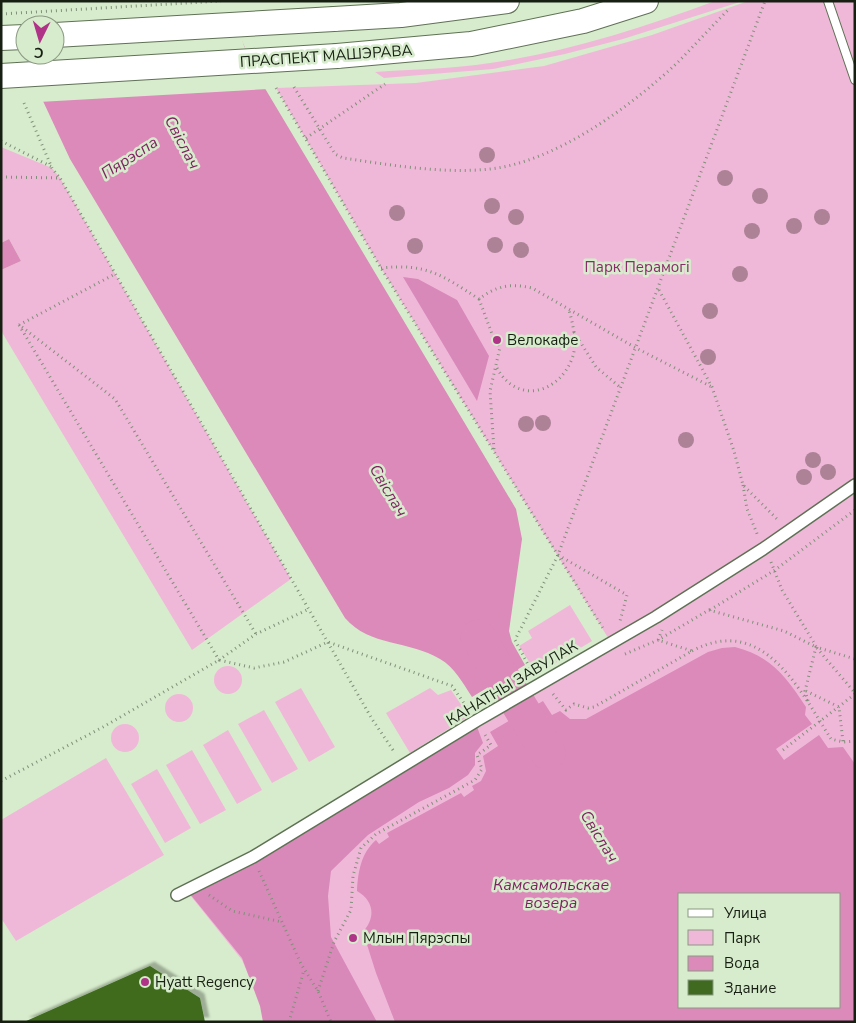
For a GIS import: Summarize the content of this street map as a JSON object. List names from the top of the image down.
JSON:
{
  "streets": {
    "main road": ["ПРАСПЕКТ МАШЭРАВА"],
    "street": ["КАНАТНЫ ЗАВУЛАК"]
  },
  "water": ["Свіслач", "Пярэспа", "Камсамольскае возера"],
  "parks": ["Парк Перамогі"],
  "places": ["Велокафе", "Млын Пярэспы", "Hyatt Regency"],
  "legend": [
    "Улица",
    "Парк",
    "Вода",
    "Здание"
  ],
  "north": "bottom"
}
